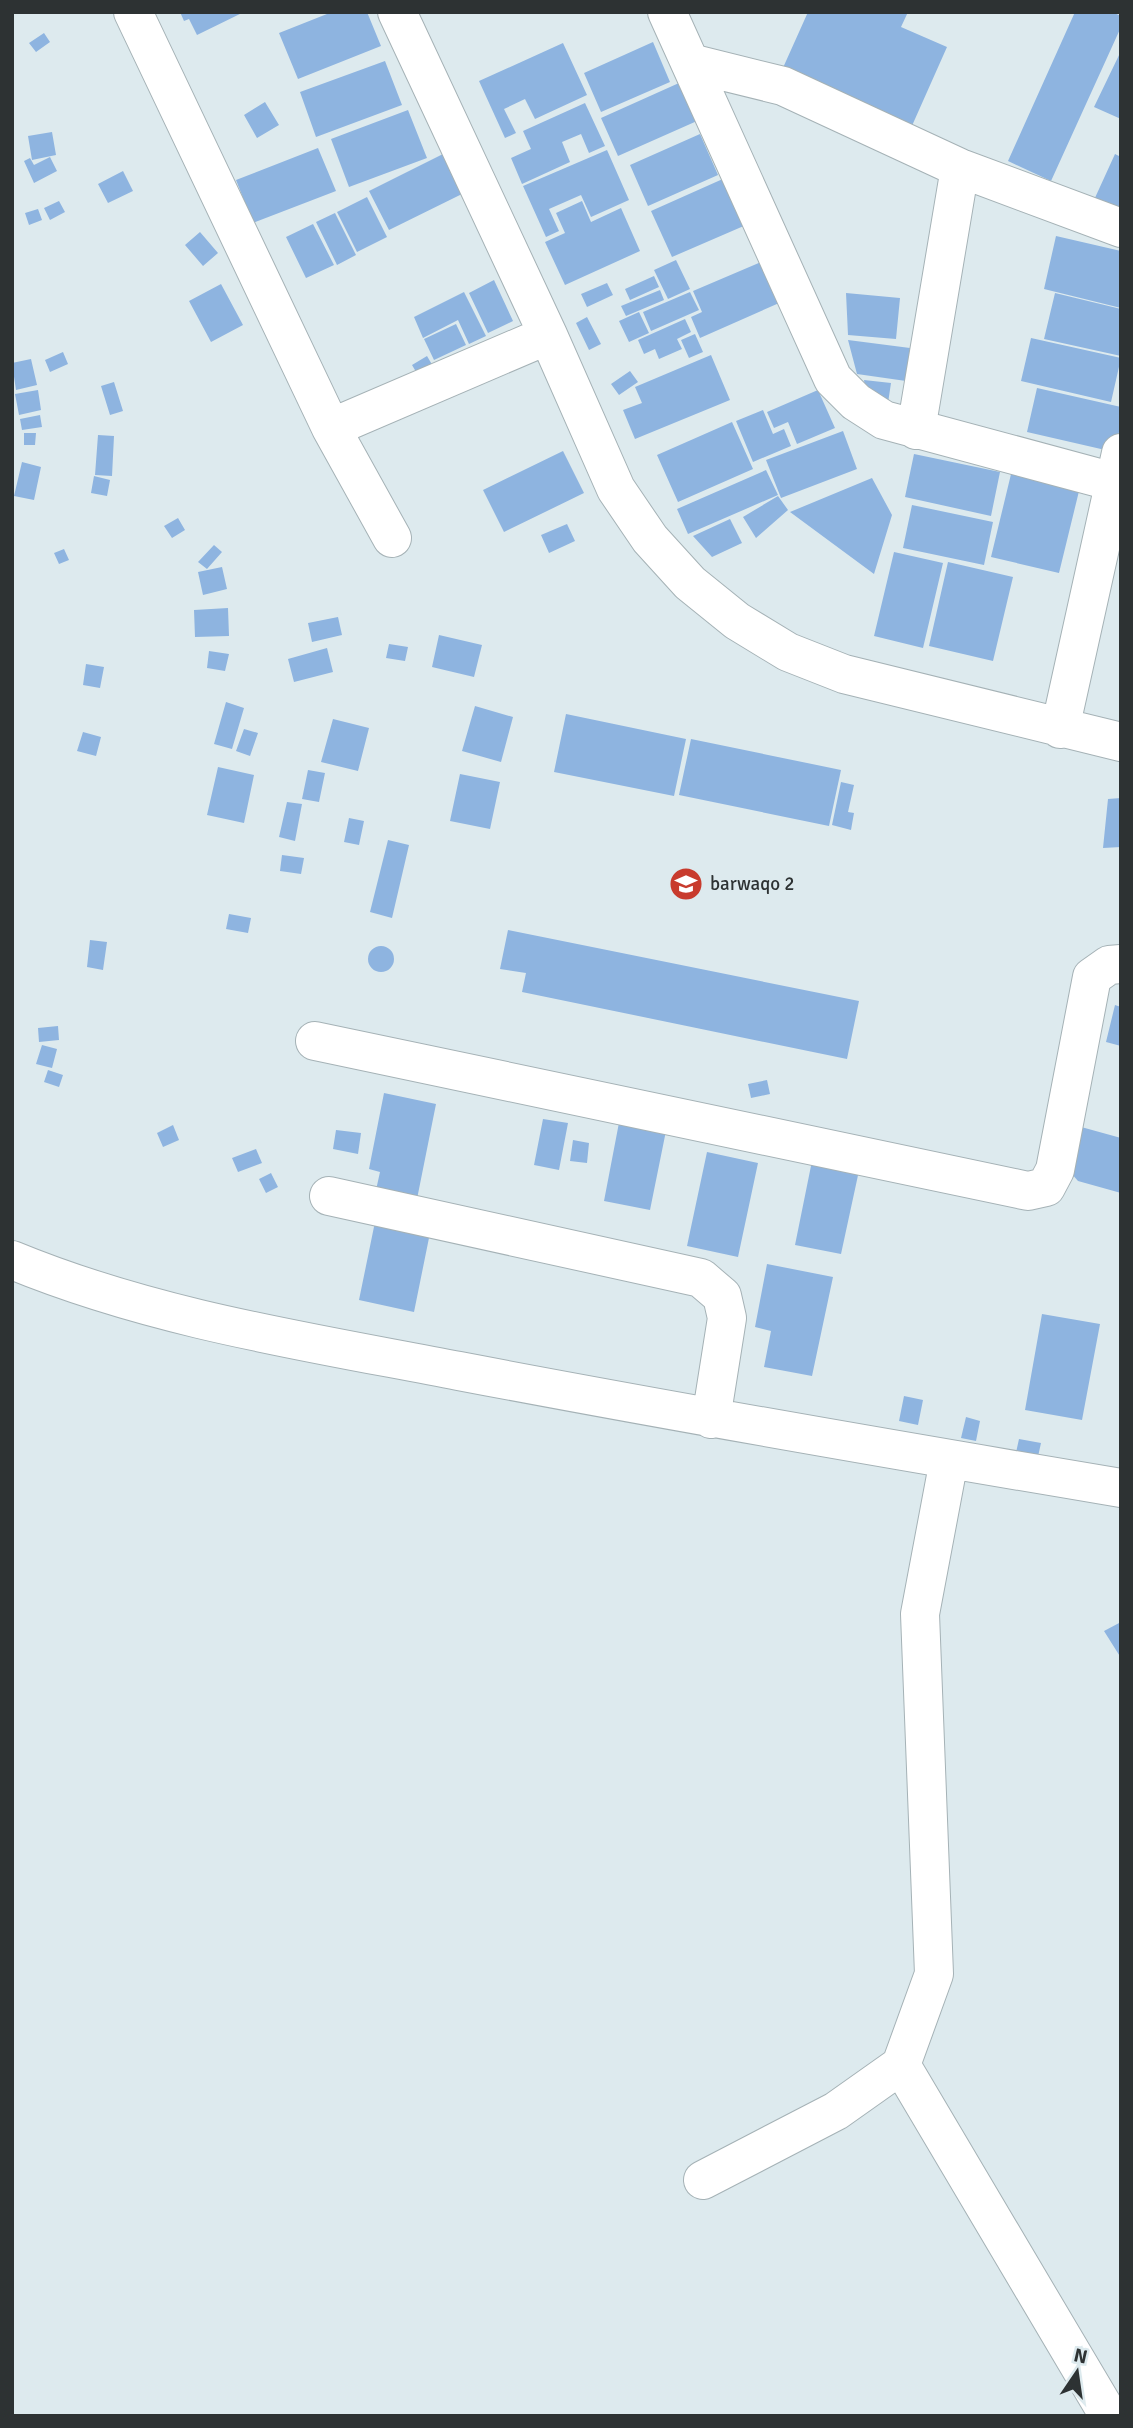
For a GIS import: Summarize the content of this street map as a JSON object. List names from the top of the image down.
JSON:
{
  "places": {
    "school or university": ["barwaqo 2"]
  },
  "north": "top"
}
